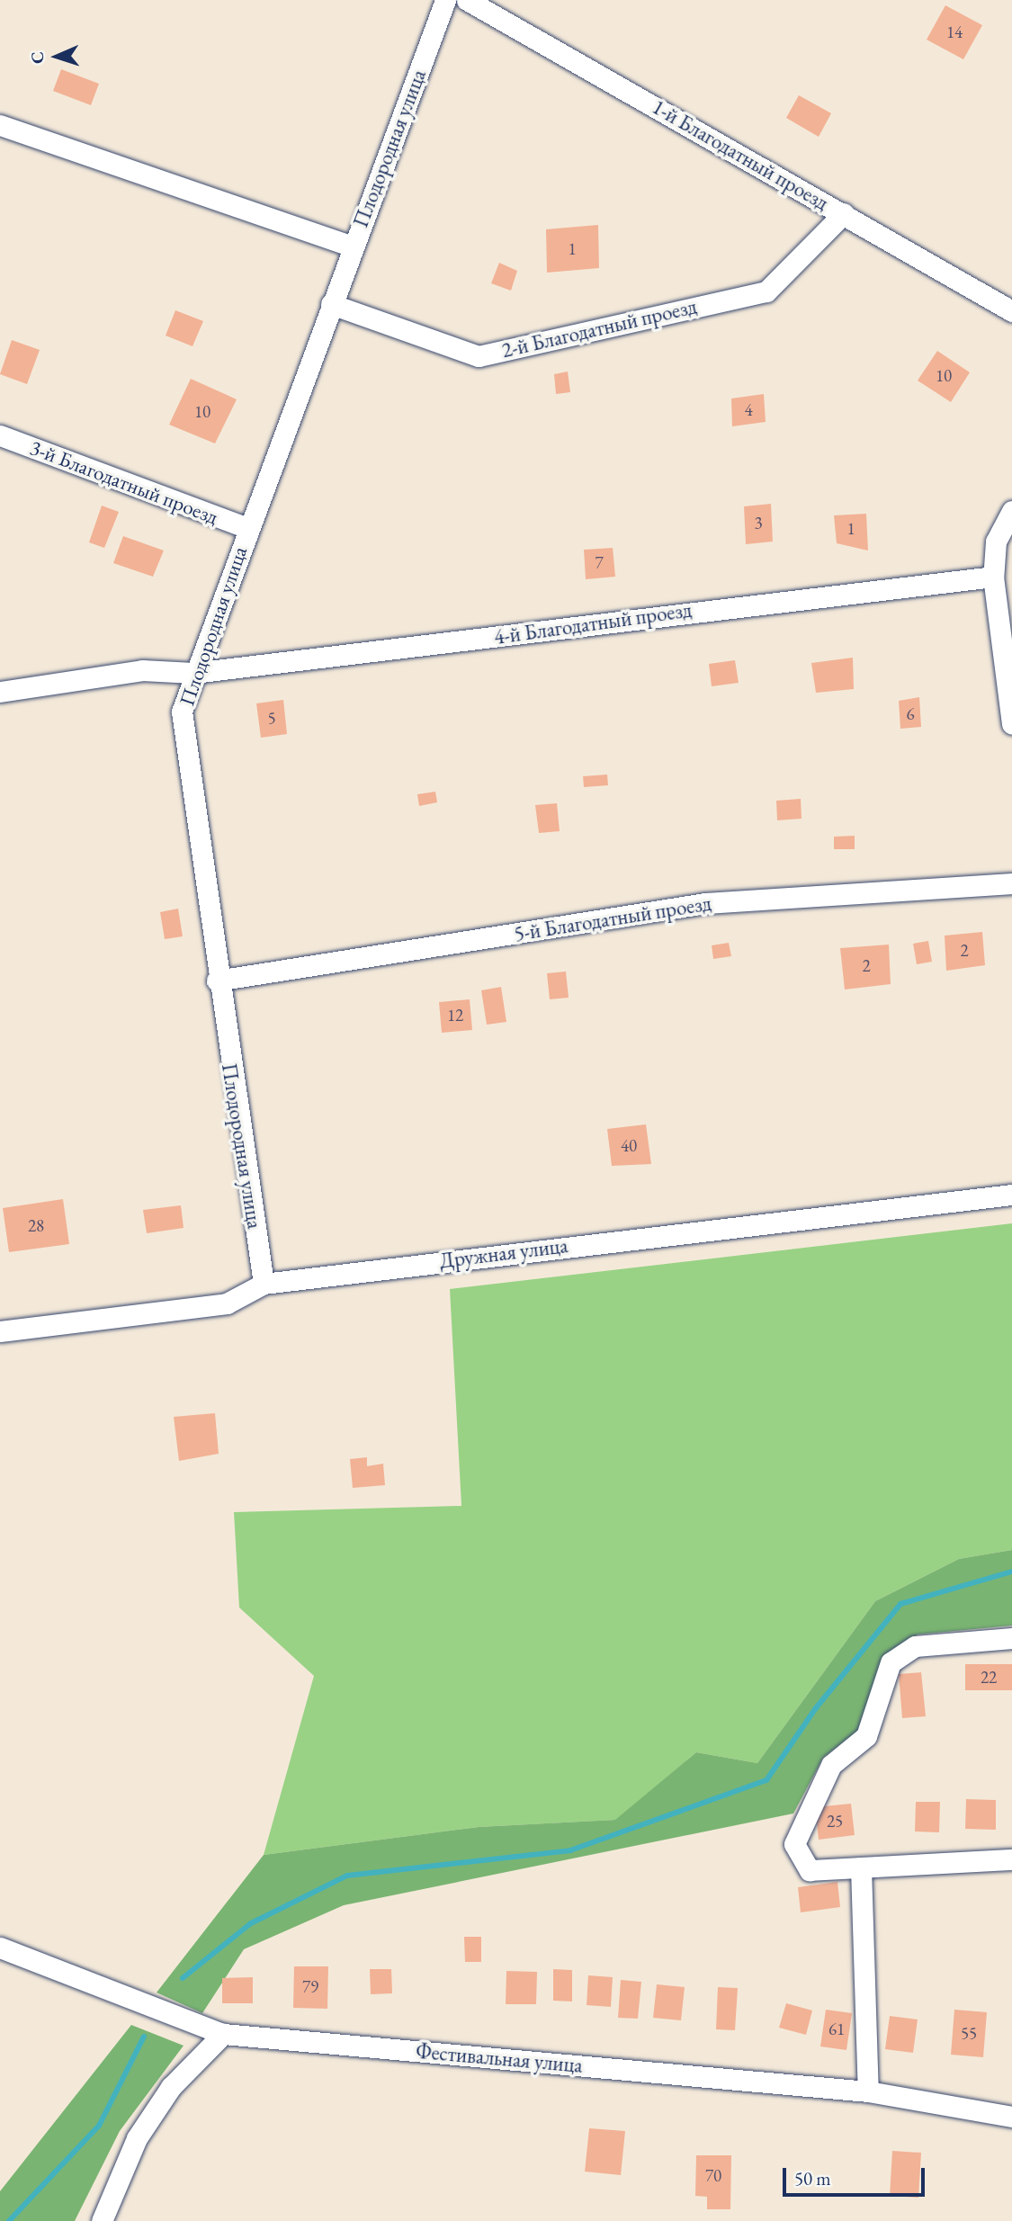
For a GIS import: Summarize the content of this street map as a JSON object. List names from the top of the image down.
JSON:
{
  "streets": {
    "street": [
      "Плодородная улица",
      "1-й Благодатный проезд",
      "2-й Благодатный проезд",
      "3-й Благодатный проезд",
      "4-й Благодатный проезд",
      "5-й Благодатный проезд",
      "Дружная улица",
      "Фестивальная улица"
    ]
  },
  "crossings": [
    ["Плодородная улица", "2-й Благодатный проезд"],
    ["Плодородная улица", "3-й Благодатный проезд"],
    ["Плодородная улица", "4-й Благодатный проезд"],
    ["Плодородная улица", "5-й Благодатный проезд"],
    ["Плодородная улица", "Дружная улица"],
    ["1-й Благодатный проезд", "2-й Благодатный проезд"]
  ],
  "house_numbers": [
    "14",
    "1",
    "10",
    "4",
    "10",
    "3",
    "1",
    "7",
    "6",
    "5",
    "2",
    "2",
    "12",
    "40",
    "28",
    "22",
    "25",
    "79",
    "61",
    "55",
    "70"
  ],
  "scale_bar": "50 m",
  "north": "left"
}
